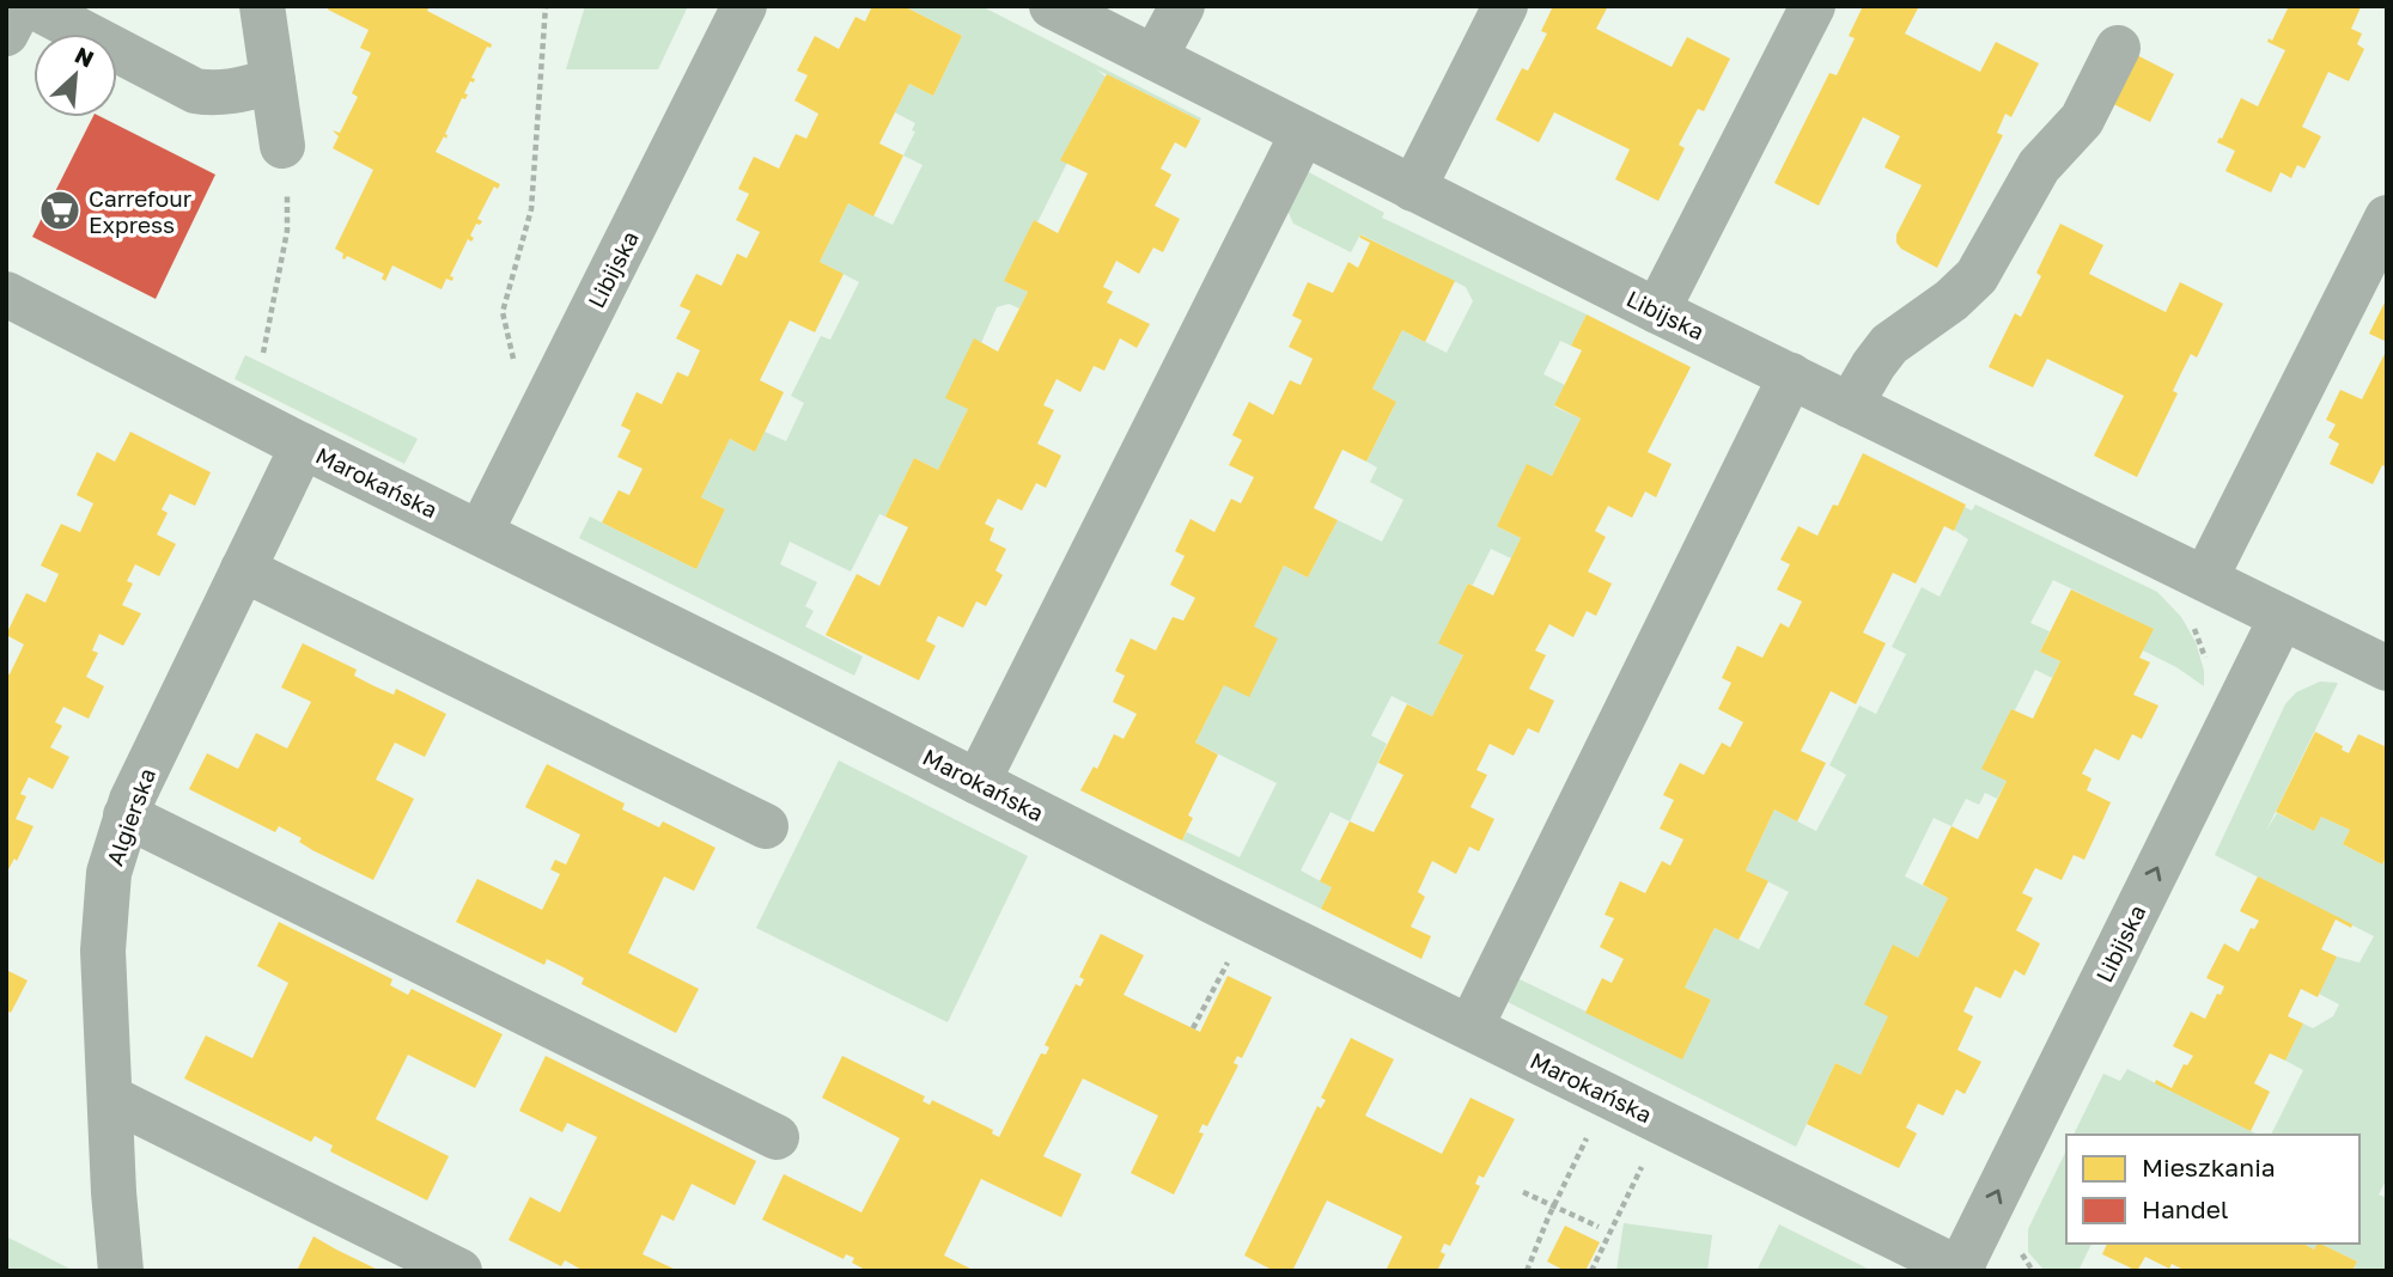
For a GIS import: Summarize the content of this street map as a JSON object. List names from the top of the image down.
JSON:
{
  "streets": {
    "street": ["Libijska", "Marokańska", "Algierska"]
  },
  "crossings": [
    ["Libijska", "Marokańska"],
    ["Marokańska", "Algierska"]
  ],
  "places": {
    "supermarket": ["Carrefour Express"]
  },
  "legend": ["Mieszkania", "Handel"],
  "north": "top right"
}
